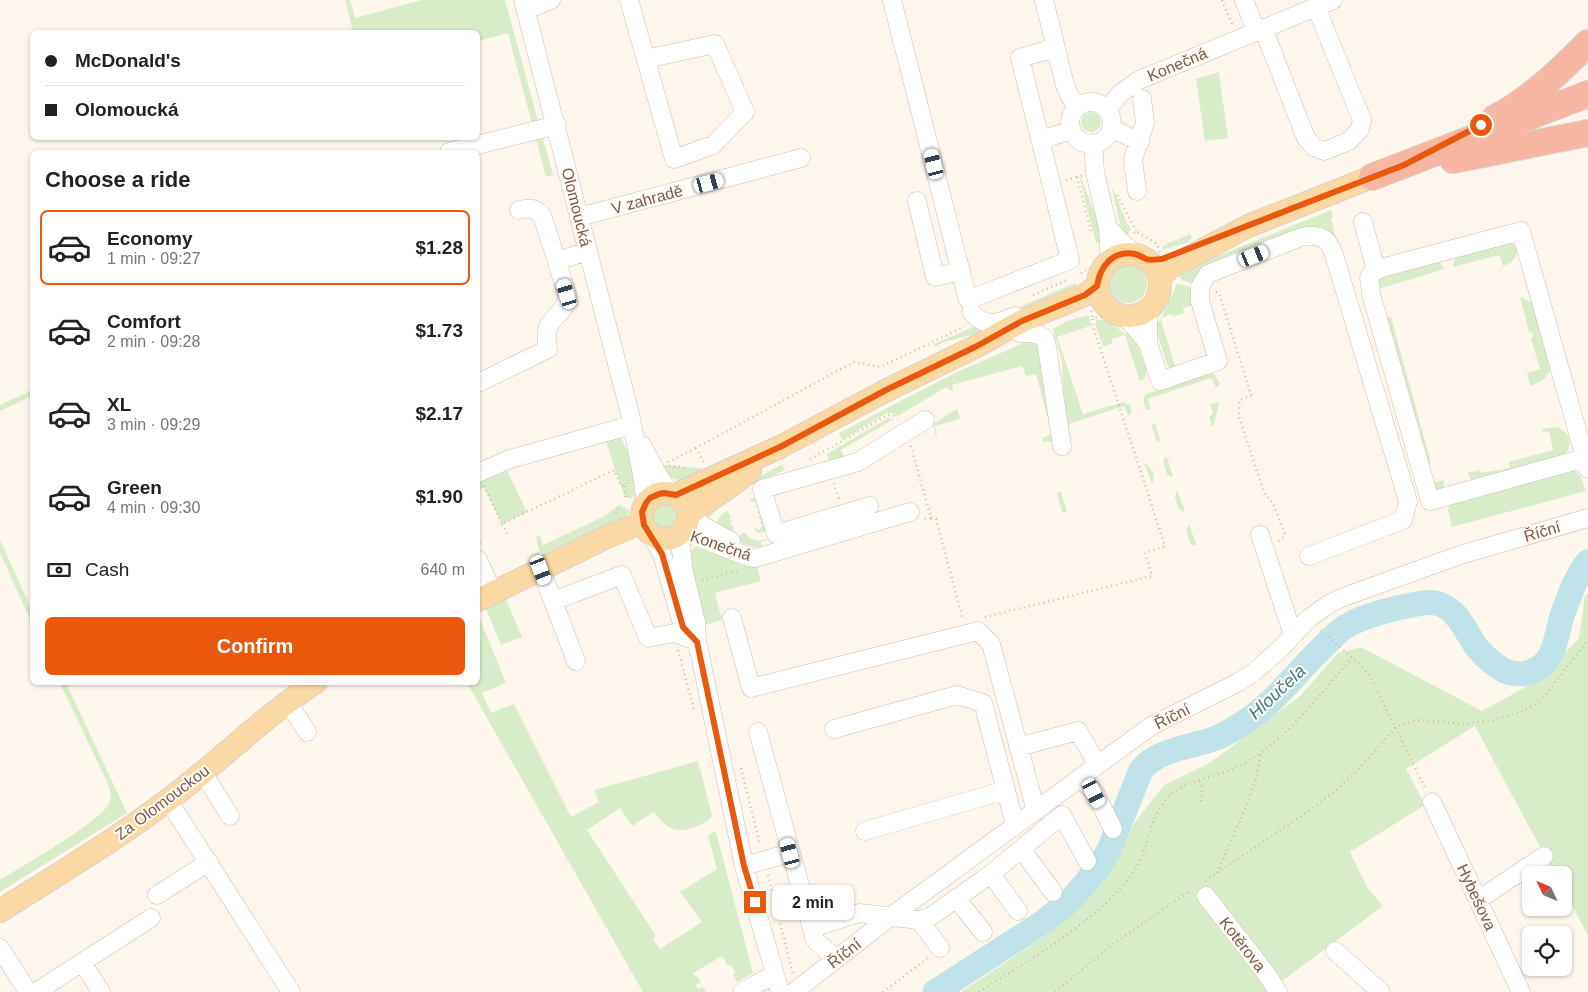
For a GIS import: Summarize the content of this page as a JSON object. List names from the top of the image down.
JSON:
{
  "streets": {
    "main road": ["Konečná", "Olomoucká", "Za Olomouckou"],
    "street": [
      "V zahradě",
      "Říční",
      "Hybešova",
      "Kotěrova"
    ]
  },
  "crossings": [
    ["Konečná", "Olomoucká"],
    ["V zahradě", "Olomoucká"],
    ["Olomoucká", "Říční"]
  ],
  "water": ["Hloučela"],
  "north": "top left",
  "page": {
    "banner": ["McDonald's", "Olomoucká"],
    "heading": "Choose a ride",
    "list": [
      {
        "name": "Economy",
        "note": "1 min · 09:27",
        "value": "$1.28"
      },
      {
        "name": "Comfort",
        "note": "2 min · 09:28",
        "value": "$1.73"
      },
      {
        "name": "XL",
        "note": "3 min · 09:29",
        "value": "$2.17"
      },
      {
        "name": "Green",
        "note": "4 min · 09:30",
        "value": "$1.90"
      }
    ],
    "pay": ["Cash", "640 m"],
    "buttons": "Confirm",
    "bubble": "2 min"
  }
}
